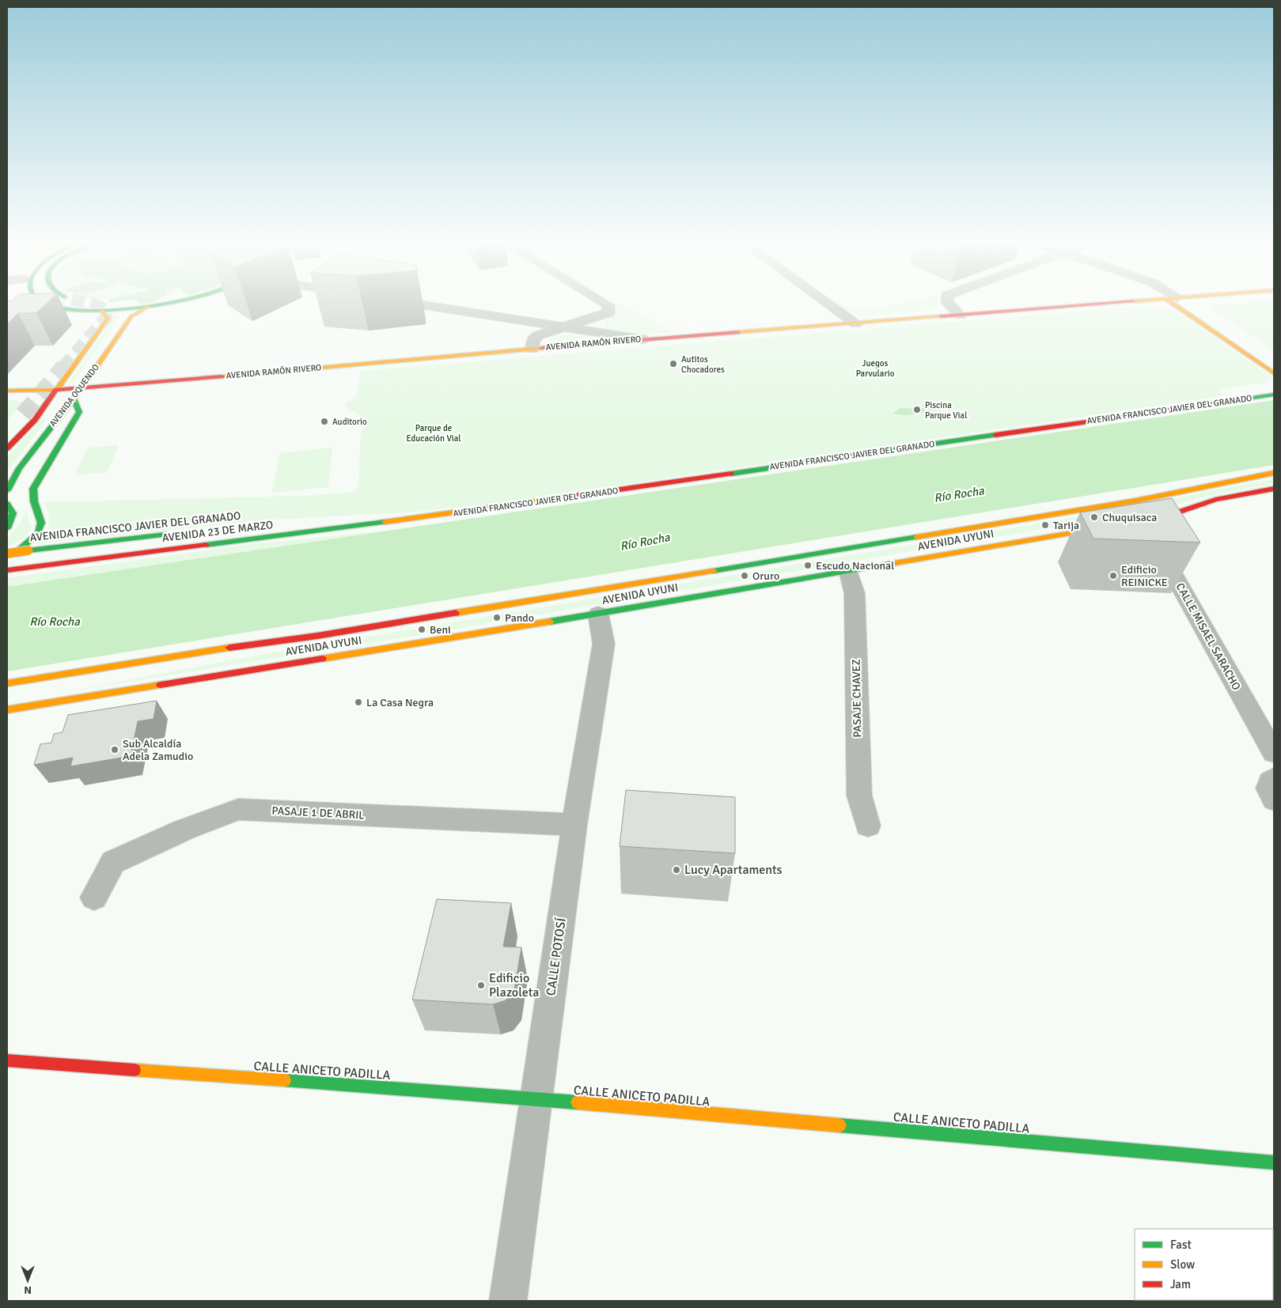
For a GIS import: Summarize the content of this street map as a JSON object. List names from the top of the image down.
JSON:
{
  "streets": {
    "main road": [
      "AVENIDA RAMÓN RIVERO",
      "AVENIDA OQUENDO",
      "AVENIDA FRANCISCO JAVIER DEL GRANADO",
      "AVENIDA 23 DE MARZO",
      "AVENIDA UYUNI",
      "CALLE ANICETO PADILLA"
    ],
    "street": [
      "CALLE MISAEL SARACHO",
      "PASAJE CHAVEZ",
      "PASAJE 1 DE ABRIL",
      "CALLE POTOSÍ"
    ]
  },
  "crossings": [
    ["AVENIDA RAMÓN RIVERO", "AVENIDA OQUENDO"],
    ["AVENIDA FRANCISCO JAVIER DEL GRANADO", "AVENIDA 23 DE MARZO"],
    ["AVENIDA UYUNI", "PASAJE CHAVEZ"],
    ["AVENIDA UYUNI", "CALLE POTOSÍ"],
    ["PASAJE 1 DE ABRIL", "CALLE POTOSÍ"],
    ["CALLE POTOSÍ", "CALLE ANICETO PADILLA"]
  ],
  "water": ["Río Rocha"],
  "parks": ["Juegos Parvulario", "Parque de Educación Vial"],
  "places": [
    "Autitos Chocadores",
    "Piscina Parque Vial",
    "Auditorio",
    "Chuquisaca",
    "Tarija",
    "Escudo Nacional",
    "Oruro",
    "Edificio REINICKE",
    "Pando",
    "Beni",
    "La Casa Negra",
    "Sub Alcaldía Adela Zamudio",
    "Lucy Apartaments",
    "Edificio Plazoleta"
  ],
  "legend": ["Fast", "Slow", "Jam"],
  "north": "bottom"
}
